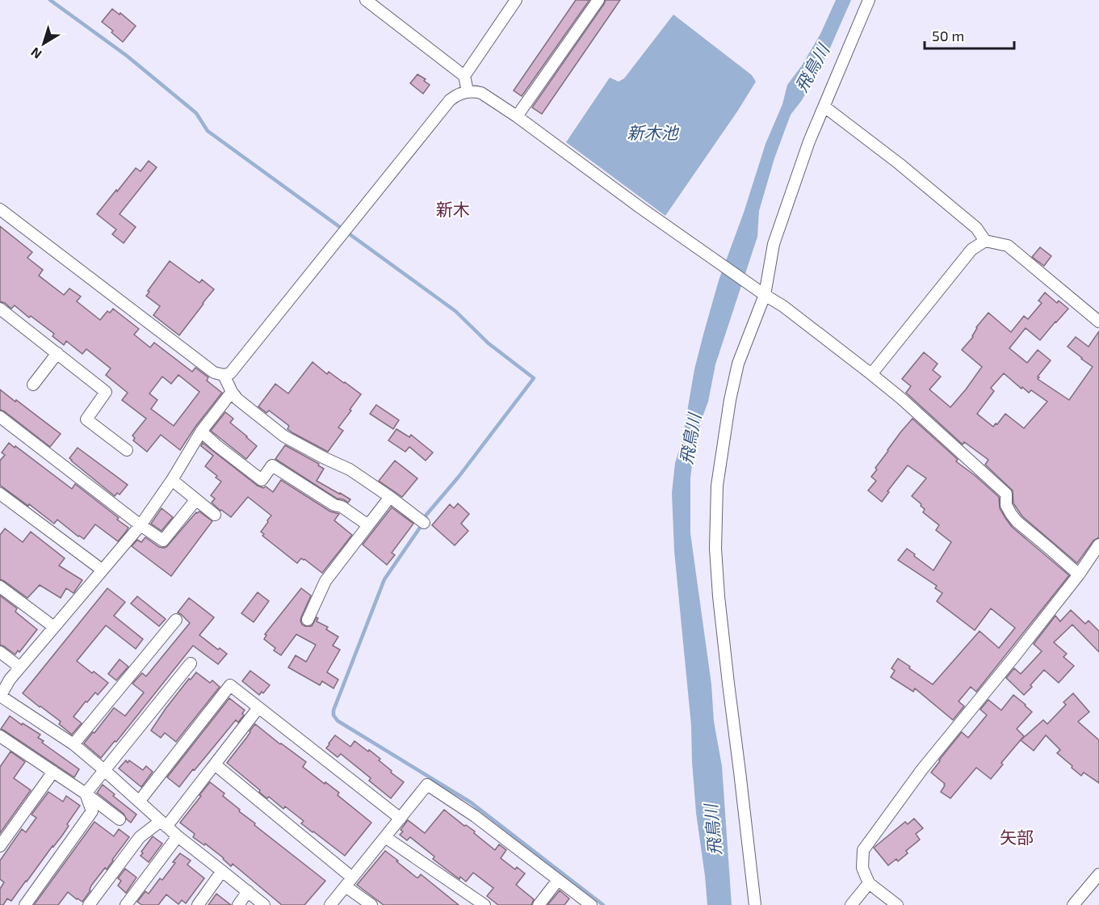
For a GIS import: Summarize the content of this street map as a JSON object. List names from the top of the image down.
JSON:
{
  "districts": ["新木", "矢部"],
  "water": ["飛鳥川", "新木池"],
  "scale_bar": "50 m",
  "north": "bottom left"
}
